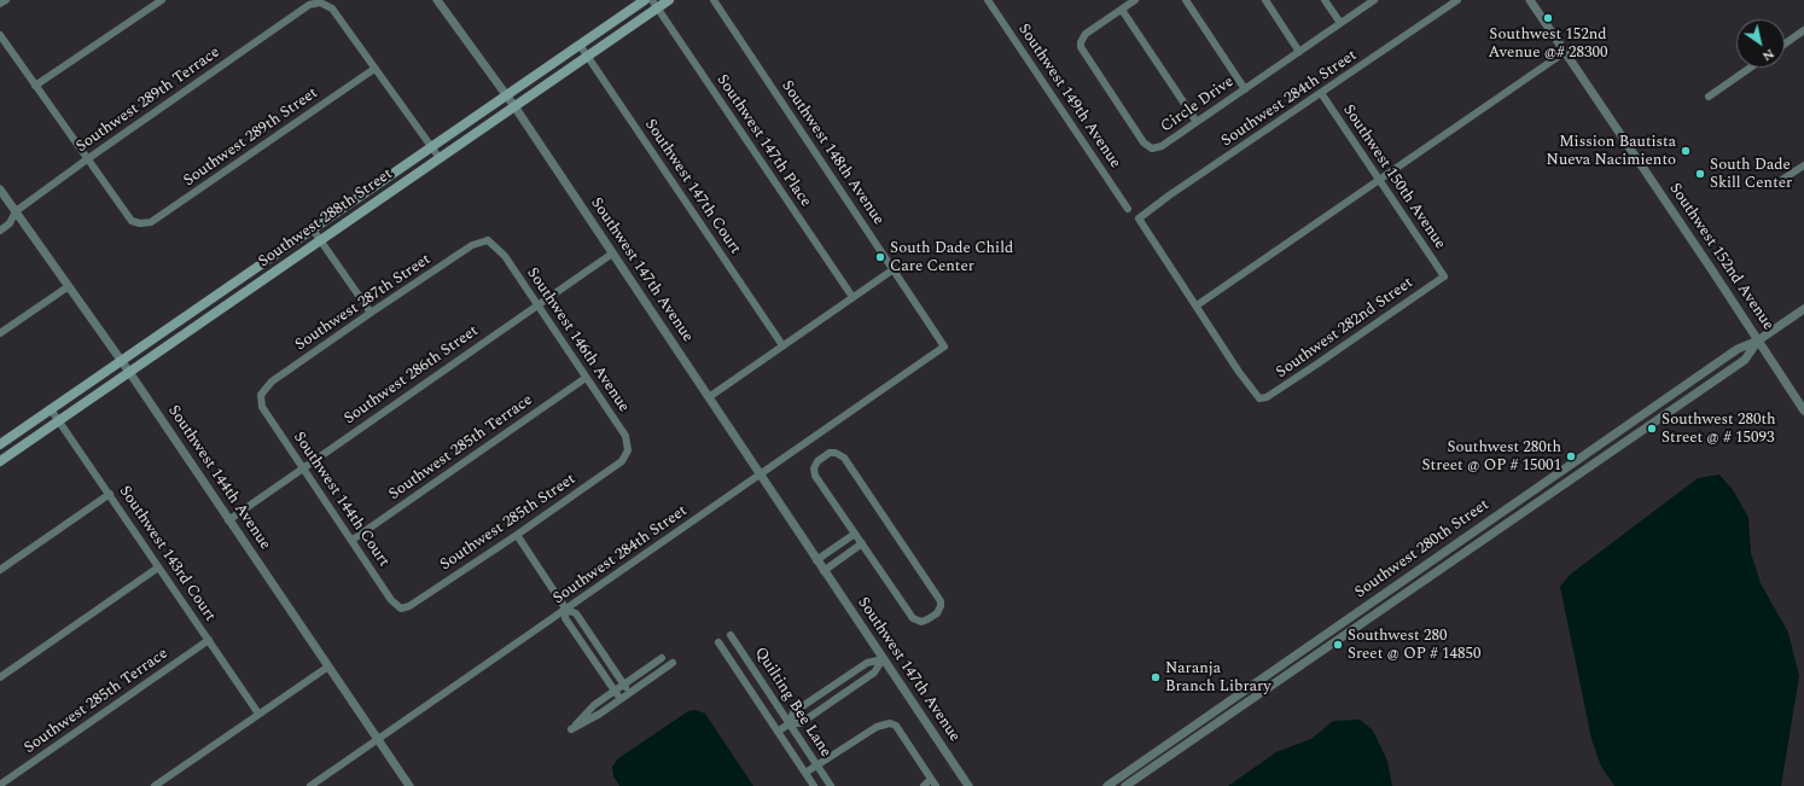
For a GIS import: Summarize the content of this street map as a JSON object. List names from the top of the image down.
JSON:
{
  "streets": {
    "main road": ["Southwest 288th Street"],
    "street": [
      "Southwest 149th Avenue",
      "Southwest 284th Street",
      "Southwest 289th Terrace",
      "Circle Drive",
      "Southwest 289th Street",
      "Southwest 147th Place",
      "Southwest 148th Avenue",
      "Southwest 150th Avenue",
      "Southwest 147th Court",
      "Southwest 152nd Avenue",
      "Southwest 147th Avenue",
      "Southwest 287th Street",
      "Southwest 282nd Street",
      "Southwest 146th Avenue",
      "Southwest 286th Street",
      "Southwest 285th Terrace",
      "Southwest 144th Avenue",
      "Southwest 144th Court",
      "Southwest 285th Street",
      "Southwest 280th Street",
      "Southwest 143rd Court",
      "Quilting Bee Lane"
    ]
  },
  "crossings": [
    ["Southwest 284th Street", "Southwest 148th Avenue"],
    ["Southwest 284th Street", "Southwest 150th Avenue"],
    ["Southwest 284th Street", "Southwest 147th Avenue"],
    ["Southwest 284th Street", "Southwest 282nd Street"],
    ["Southwest 284th Street", "Southwest 144th Avenue"],
    ["Southwest 289th Terrace", "Southwest 289th Street"],
    ["Southwest 289th Terrace", "Southwest 144th Avenue"],
    ["Southwest 147th Place", "Southwest 288th Street"],
    ["Southwest 150th Avenue", "Southwest 282nd Street"],
    ["Southwest 147th Court", "Southwest 288th Street"],
    ["Southwest 288th Street", "Southwest 147th Avenue"],
    ["Southwest 288th Street", "Southwest 144th Avenue"],
    ["Southwest 288th Street", "Southwest 143rd Court"],
    ["Southwest 152nd Avenue", "Southwest 280th Street"],
    ["Southwest 147th Avenue", "Southwest 286th Street"],
    ["Southwest 287th Street", "Southwest 146th Avenue"],
    ["Southwest 287th Street", "Southwest 144th Court"],
    ["Southwest 146th Avenue", "Southwest 286th Street"],
    ["Southwest 146th Avenue", "Southwest 285th Terrace"],
    ["Southwest 146th Avenue", "Southwest 285th Street"],
    ["Southwest 286th Street", "Southwest 144th Avenue"],
    ["Southwest 286th Street", "Southwest 144th Court"],
    ["Southwest 285th Terrace", "Southwest 144th Court"],
    ["Southwest 285th Terrace", "Southwest 143rd Court"],
    ["Southwest 144th Court", "Southwest 285th Street"]
  ],
  "places": [
    "Southwest 152nd Avenue @# 28300",
    "Mission Bautista Nueva Nacimiento",
    "South Dade Skill Center",
    "South Dade Child Care Center",
    "Southwest 280th Street @ # 15093",
    "Southwest 280th Street @ OP # 15001",
    "Southwest 280 Sreet @ OP # 14850",
    "Naranja Branch Library"
  ],
  "north": "bottom right"
}
